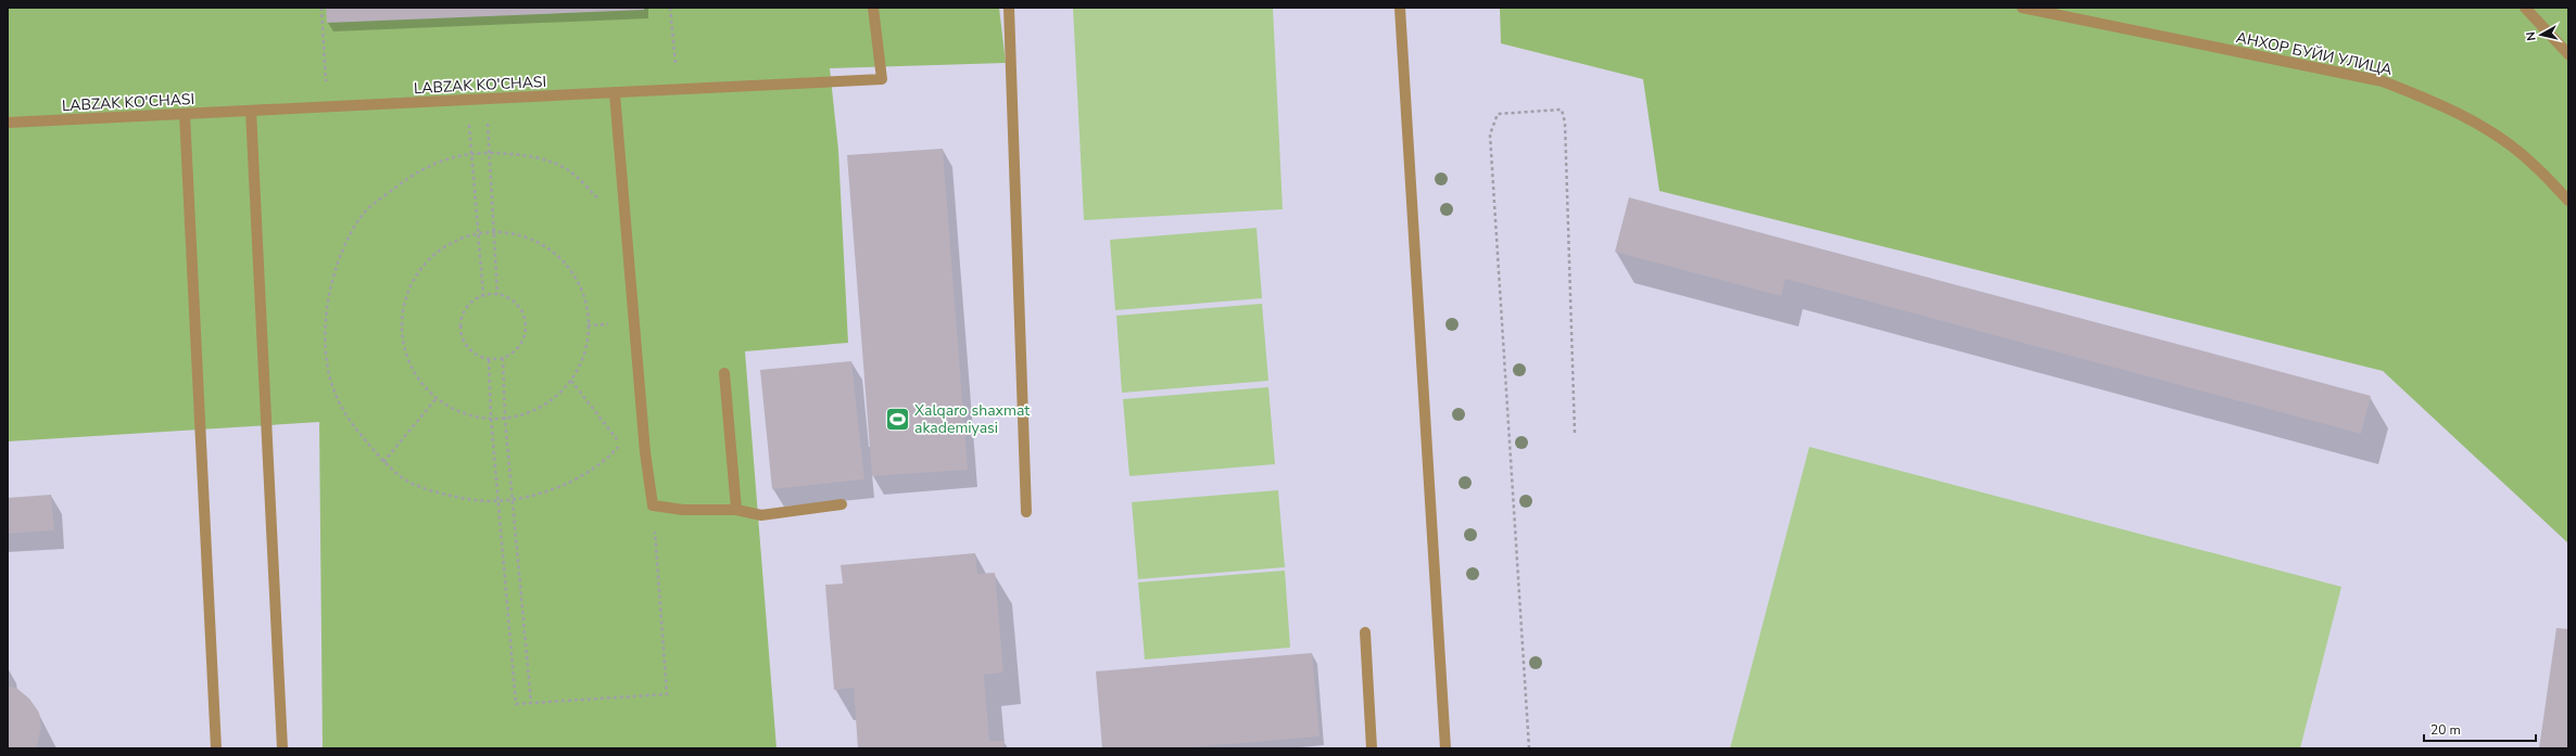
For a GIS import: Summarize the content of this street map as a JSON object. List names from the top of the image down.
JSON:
{
  "streets": {
    "street": ["АНХОР БУЙИ УЛИЦА", "LABZAK KO'CHASI"]
  },
  "places": {
    "sports": ["Xalqaro shaxmat akademiyasi"]
  },
  "scale_bar": "20 m",
  "north": "left"
}
